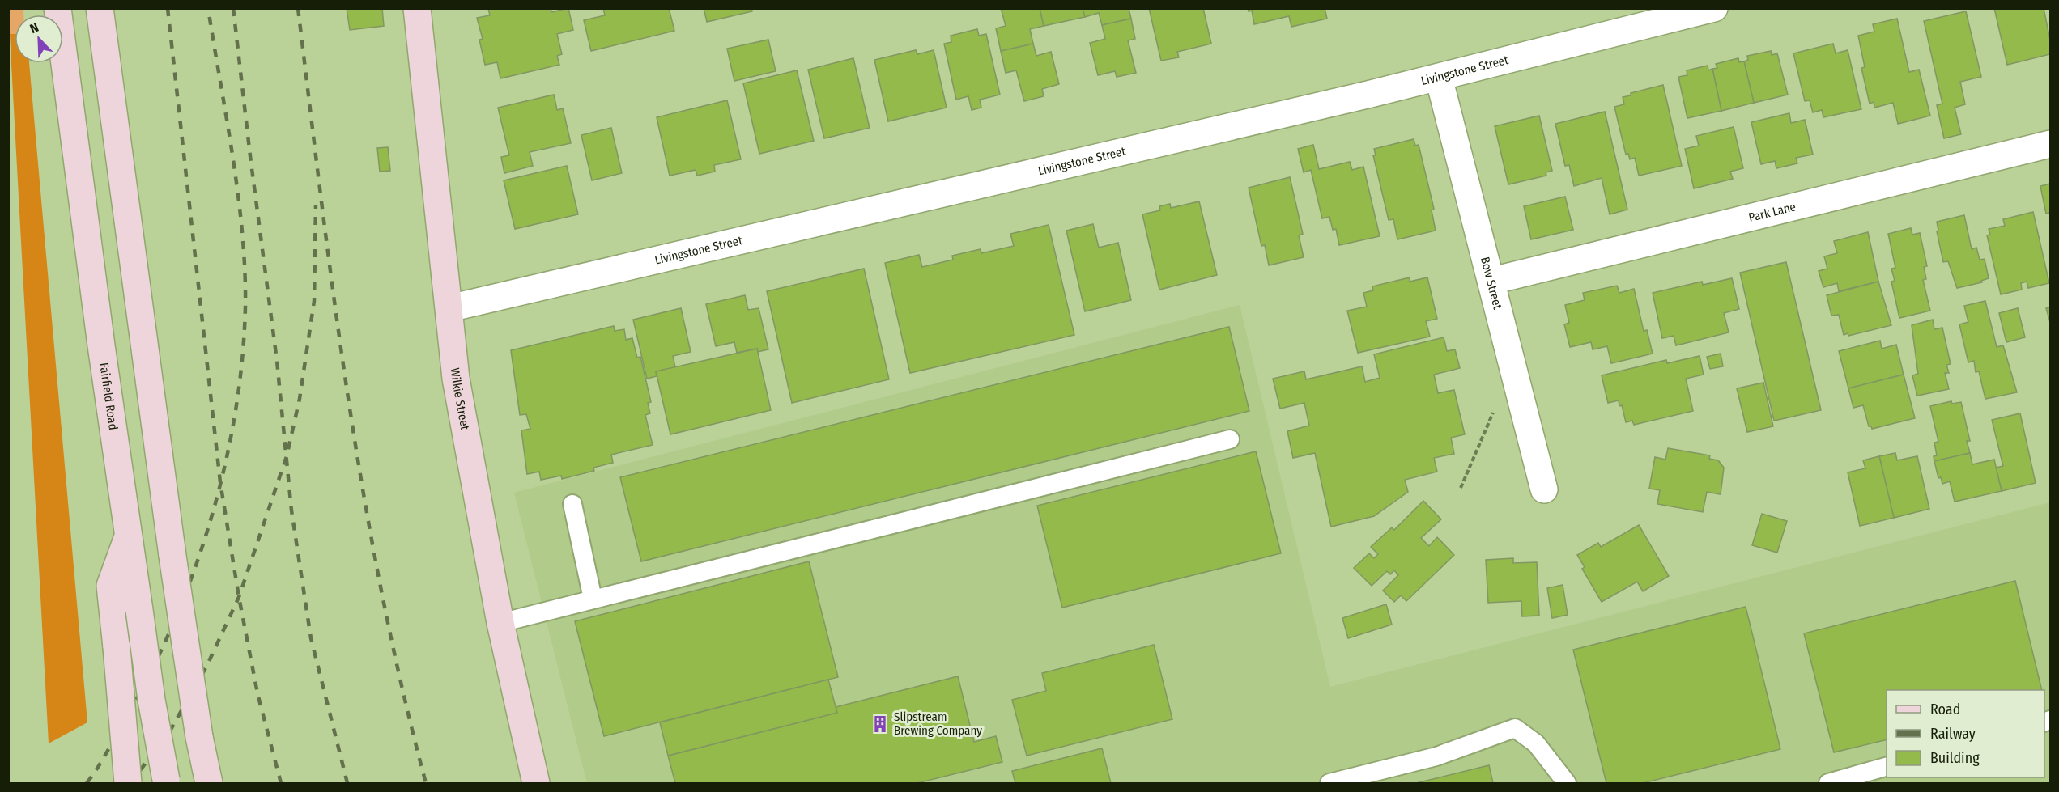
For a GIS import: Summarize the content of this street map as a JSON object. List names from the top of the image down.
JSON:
{
  "streets": {
    "main road": ["Fairfield Road", "Wilkie Street"],
    "street": ["Livingstone Street", "Park Lane", "Bow Street"]
  },
  "crossings": [
    ["Livingstone Street", "Bow Street"],
    ["Livingstone Street", "Wilkie Street"],
    ["Park Lane", "Bow Street"]
  ],
  "places": {
    "building": ["Slipstream Brewing Company"]
  },
  "legend": ["Road", "Railway", "Building"],
  "north": "top left"
}
